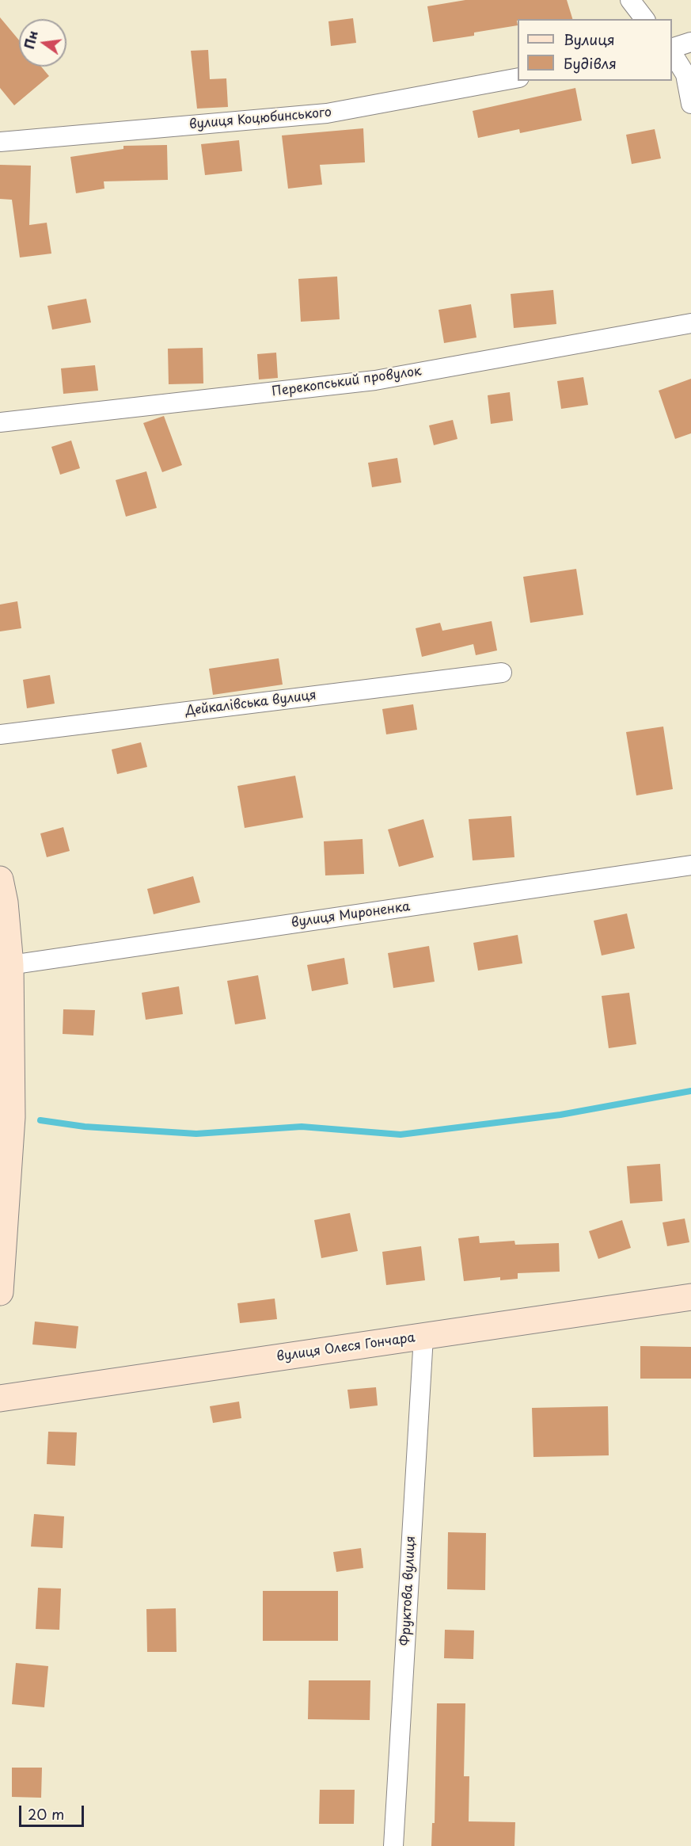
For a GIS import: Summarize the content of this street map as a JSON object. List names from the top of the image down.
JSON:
{
  "streets": {
    "main road": ["вулиця Олеся Гончара"],
    "street": [
      "вулиця Коцюбинського",
      "Перекопський провулок",
      "Дейкалівська вулиця",
      "вулиця Мироненка",
      "Фруктова вулиця"
    ]
  },
  "crossings": [
    ["вулиця Олеся Гончара", "Фруктова вулиця"]
  ],
  "legend": ["Вулиця", "Будівля"],
  "scale_bar": "20 m",
  "north": "left"
}
